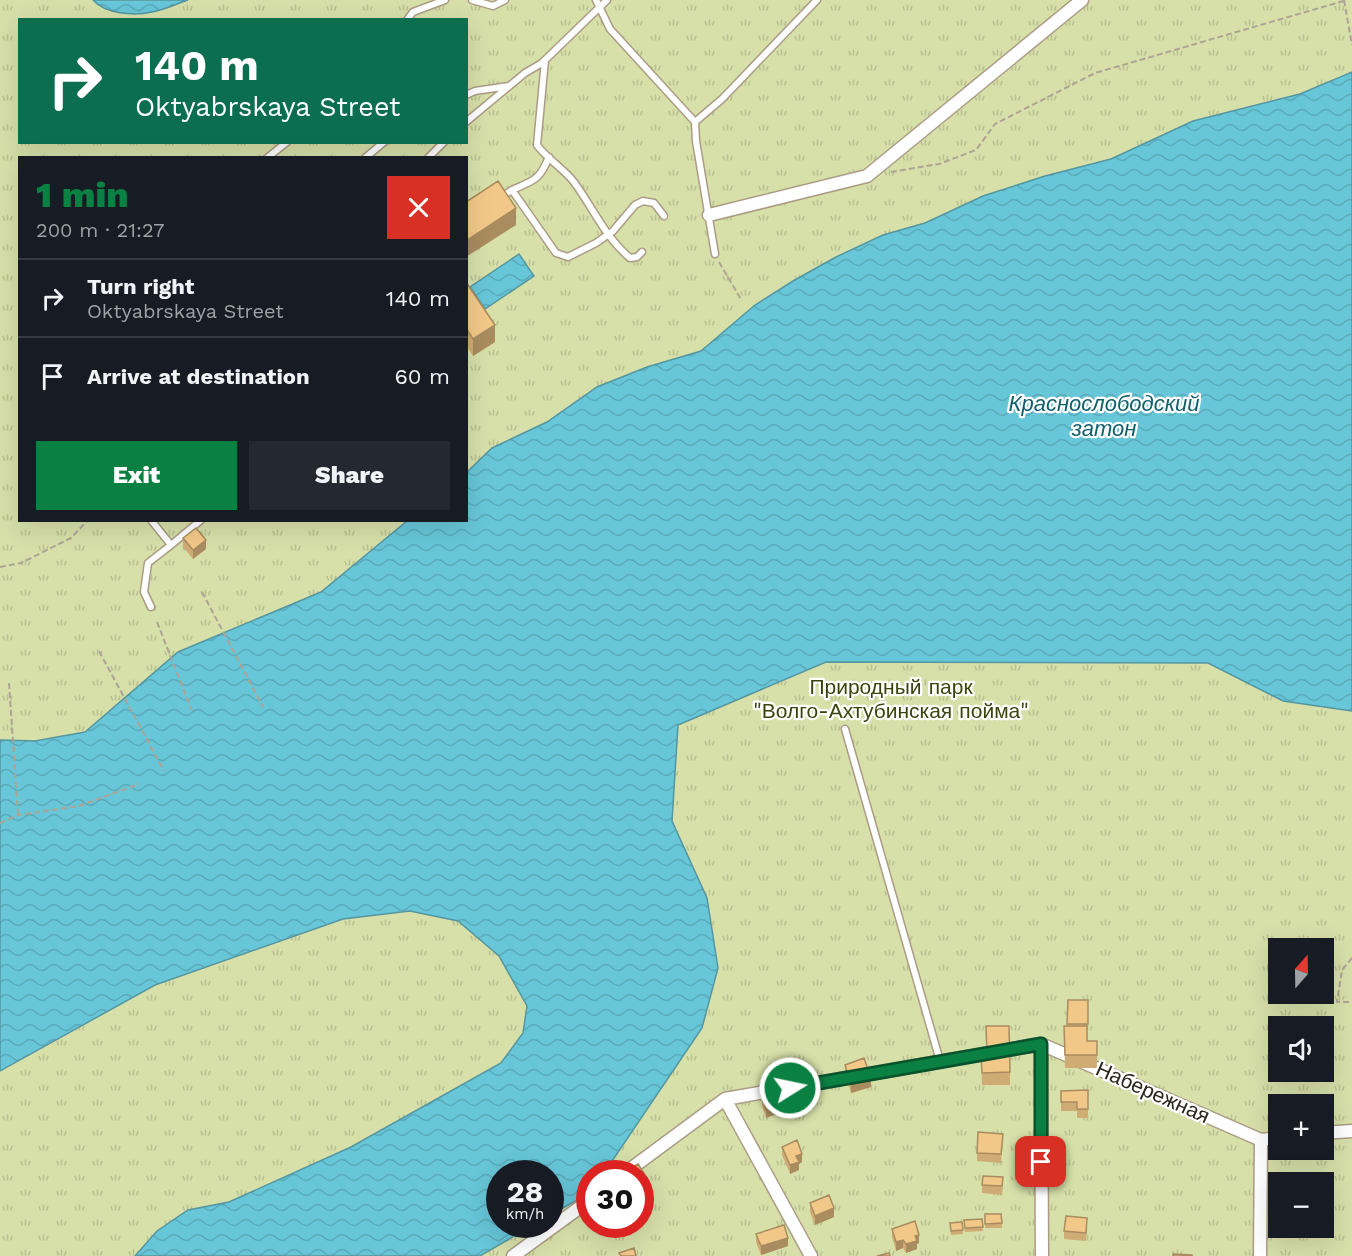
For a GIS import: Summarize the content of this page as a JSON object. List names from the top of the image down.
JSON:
{
  "streets": {
    "street": ["Набережная"]
  },
  "water": ["Краснослободский затон"],
  "parks": ["Природный парк \"Волго-Ахтубинская пойма\""],
  "north": "top",
  "page": {
    "turn": ["140 m", "Oktyabrskaya Street"],
    "heading": ["1 min", "200 m · 21:27"],
    "list": [
      {
        "name": "Turn right",
        "note": "Oktyabrskaya Street",
        "value": "140 m"
      },
      {
        "name": "Arrive at destination",
        "value": "60 m"
      }
    ],
    "buttons": ["Exit", "Share"],
    "map_buttons": ["+", "−"],
    "speed": "28 km/h",
    "limit": "30"
  }
}
